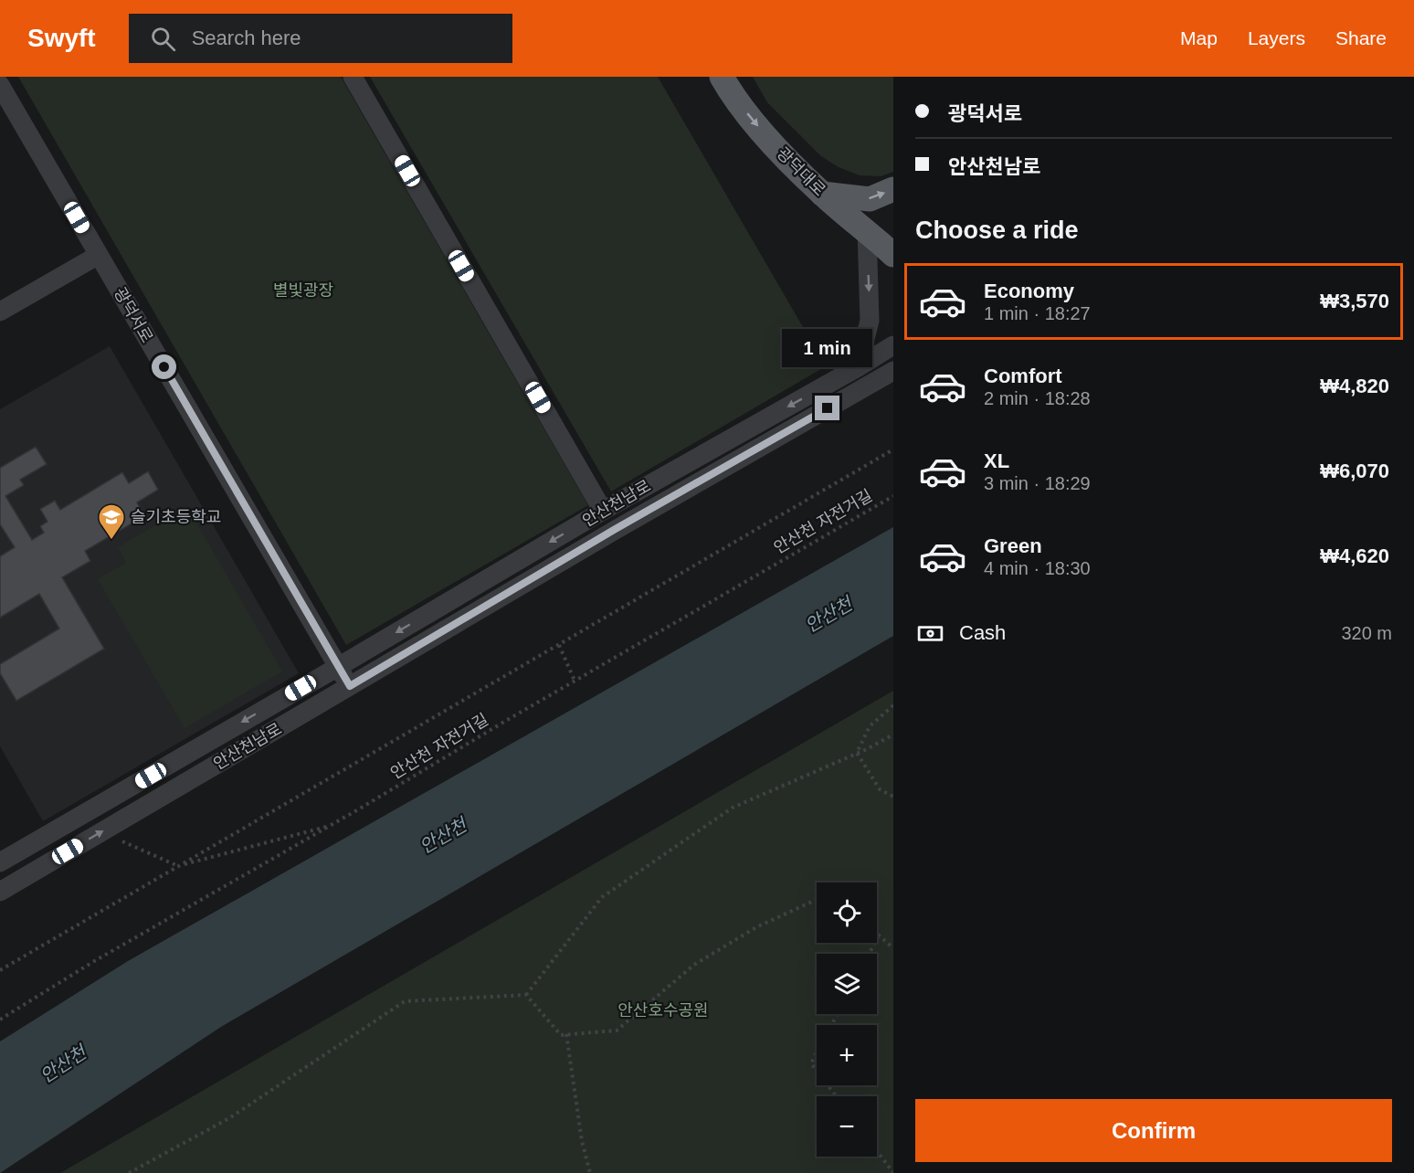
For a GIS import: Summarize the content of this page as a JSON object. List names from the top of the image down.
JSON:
{
  "streets": {
    "main road": ["광덕대로"],
    "street": ["광덕서로", "안산천남로"],
    "path": ["안산천 자전거길"]
  },
  "crossings": [
    ["광덕서로", "안산천남로"]
  ],
  "one_way": ["광덕대로"],
  "water": ["안산천"],
  "parks": ["별빛광장", "안산호수공원"],
  "places": {
    "school or university": ["슬기초등학교"]
  },
  "page": {
    "header": "Swyft",
    "search": "Search here",
    "nav": ["Map", "Layers", "Share"],
    "banner": ["광덕서로", "안산천남로"],
    "heading": "Choose a ride",
    "list": [
      {
        "name": "Economy",
        "note": "1 min · 18:27",
        "value": "₩3,570"
      },
      {
        "name": "Comfort",
        "note": "2 min · 18:28",
        "value": "₩4,820"
      },
      {
        "name": "XL",
        "note": "3 min · 18:29",
        "value": "₩6,070"
      },
      {
        "name": "Green",
        "note": "4 min · 18:30",
        "value": "₩4,620"
      }
    ],
    "bubble": "1 min",
    "pay": ["Cash", "320 m"],
    "map_buttons": ["+", "−"],
    "buttons": "Confirm"
  }
}
